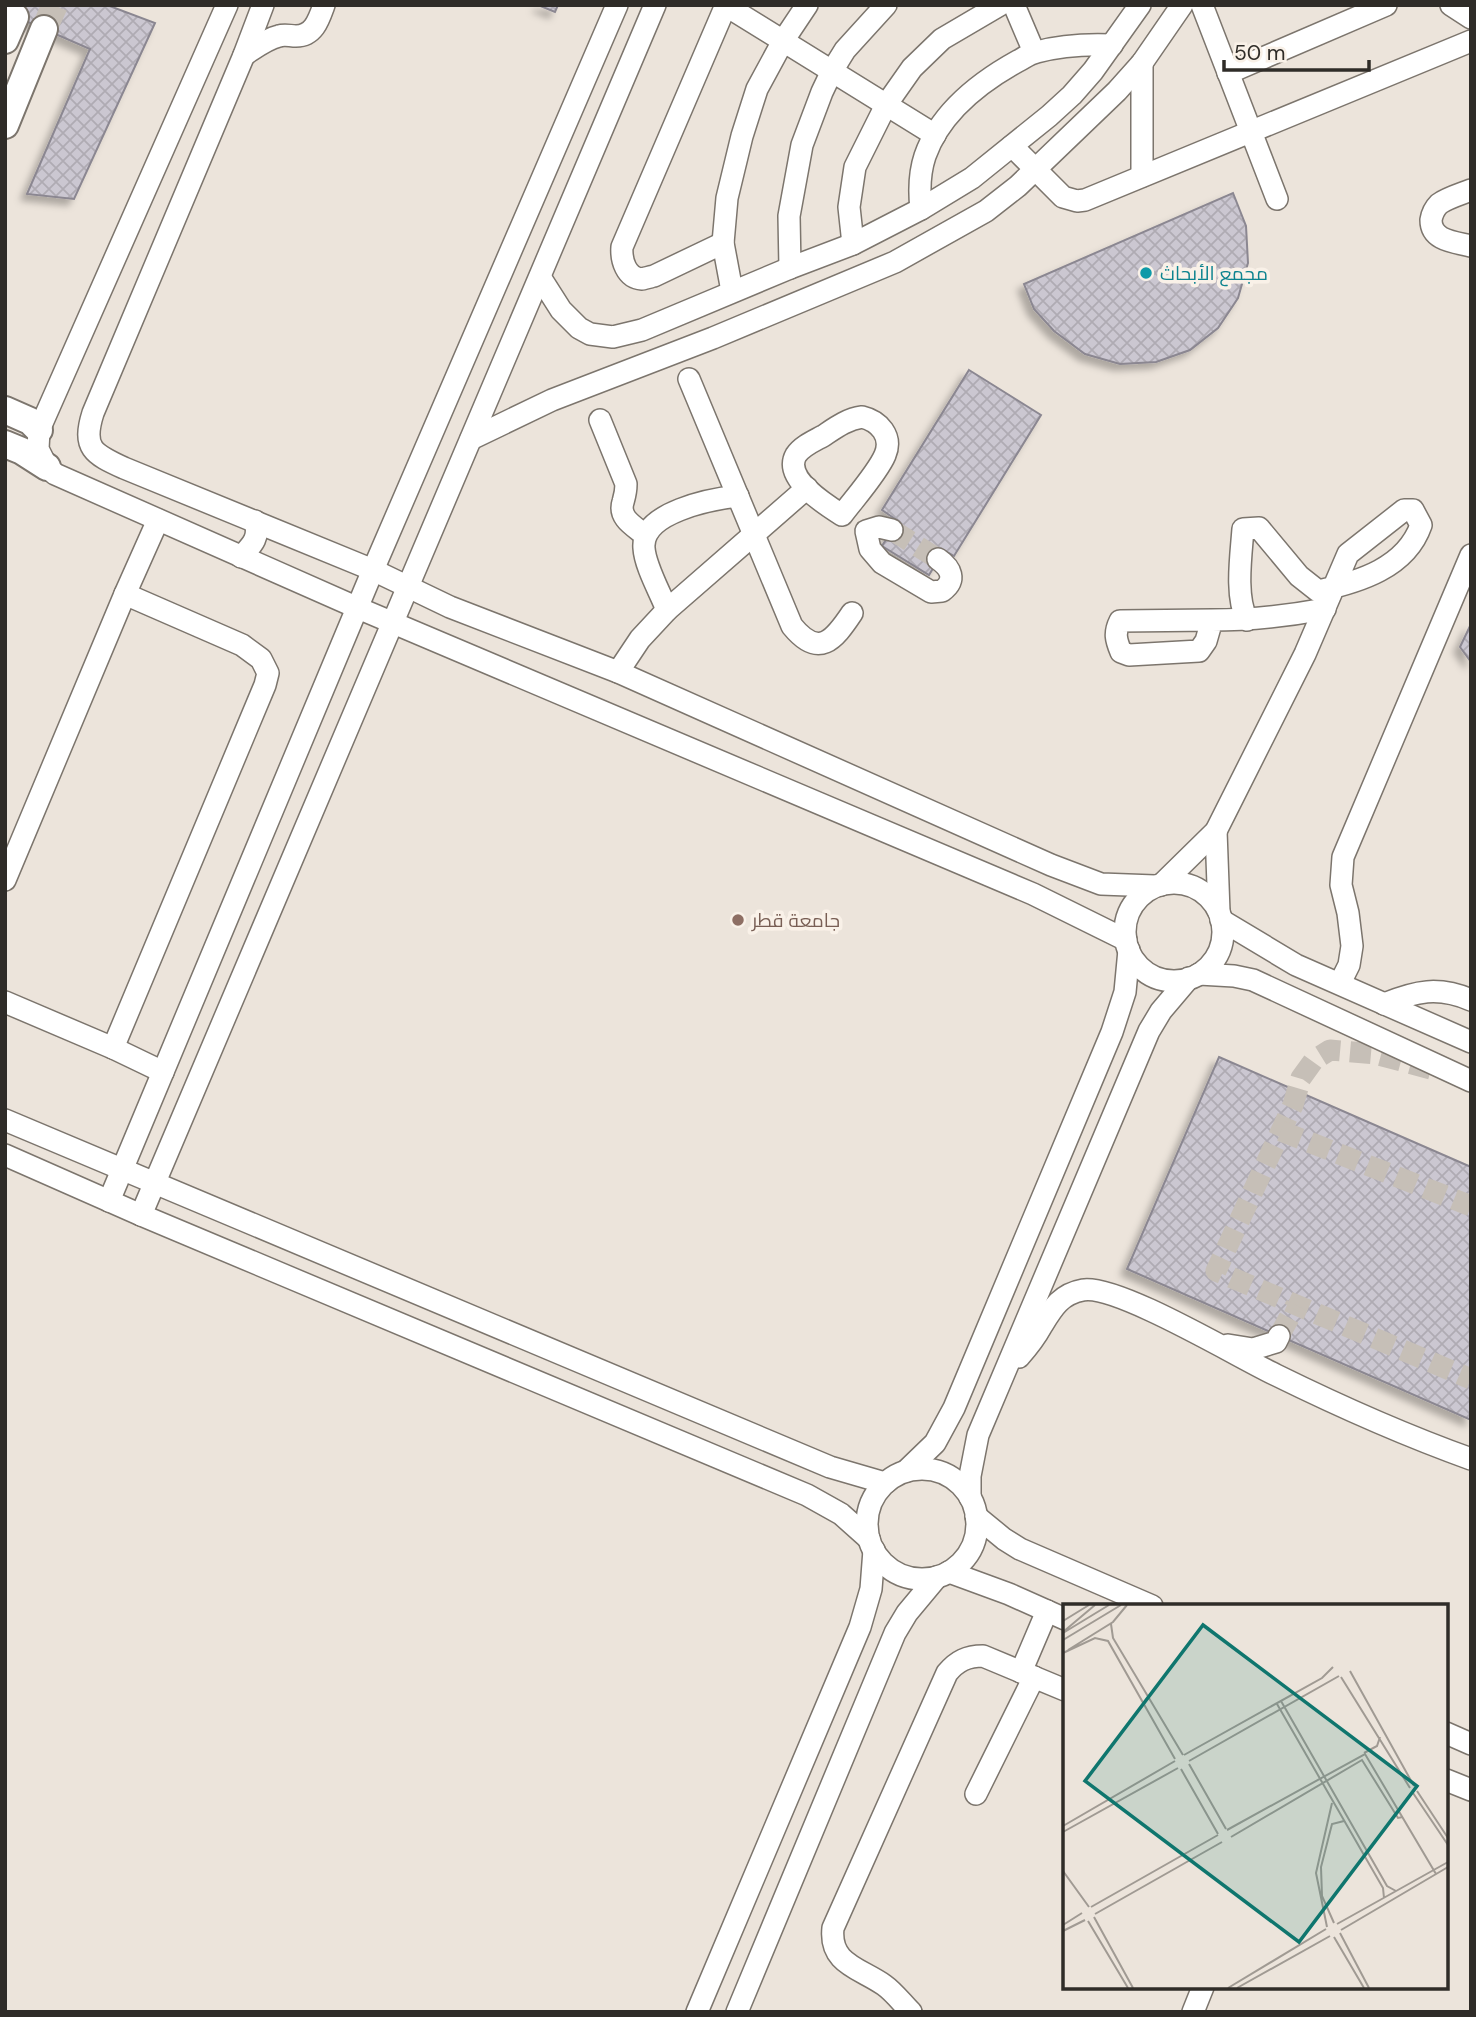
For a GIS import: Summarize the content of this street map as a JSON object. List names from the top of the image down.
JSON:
{
  "places": ["مجمع الأبحاث", "جامعة قطر"],
  "scale_bar": "50 m"
}
